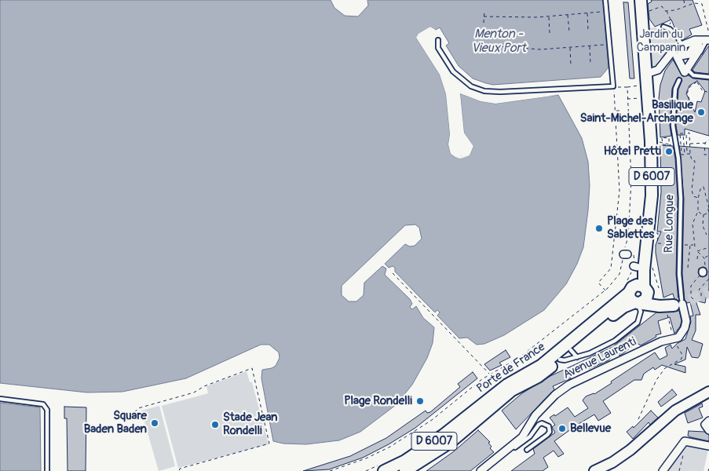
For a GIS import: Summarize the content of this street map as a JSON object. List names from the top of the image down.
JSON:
{
  "streets": {
    "main road": ["D 6007", "Porte de France"],
    "street": ["Avenue Laurenti"],
    "lane": ["Rue Longue"]
  },
  "crossings": [
    ["D 6007", "Porte de France"]
  ],
  "water": ["Menton - Vieux Port"],
  "parks": ["Jardin du Campanin"],
  "places": [
    "Basilique Saint-Michel-Archange",
    "Hôtel Pretti",
    "Plage des Sablettes",
    "Plage Rondelli",
    "Square Baden Baden",
    "Stade Jean Rondelli",
    "Bellevue"
  ]
}
